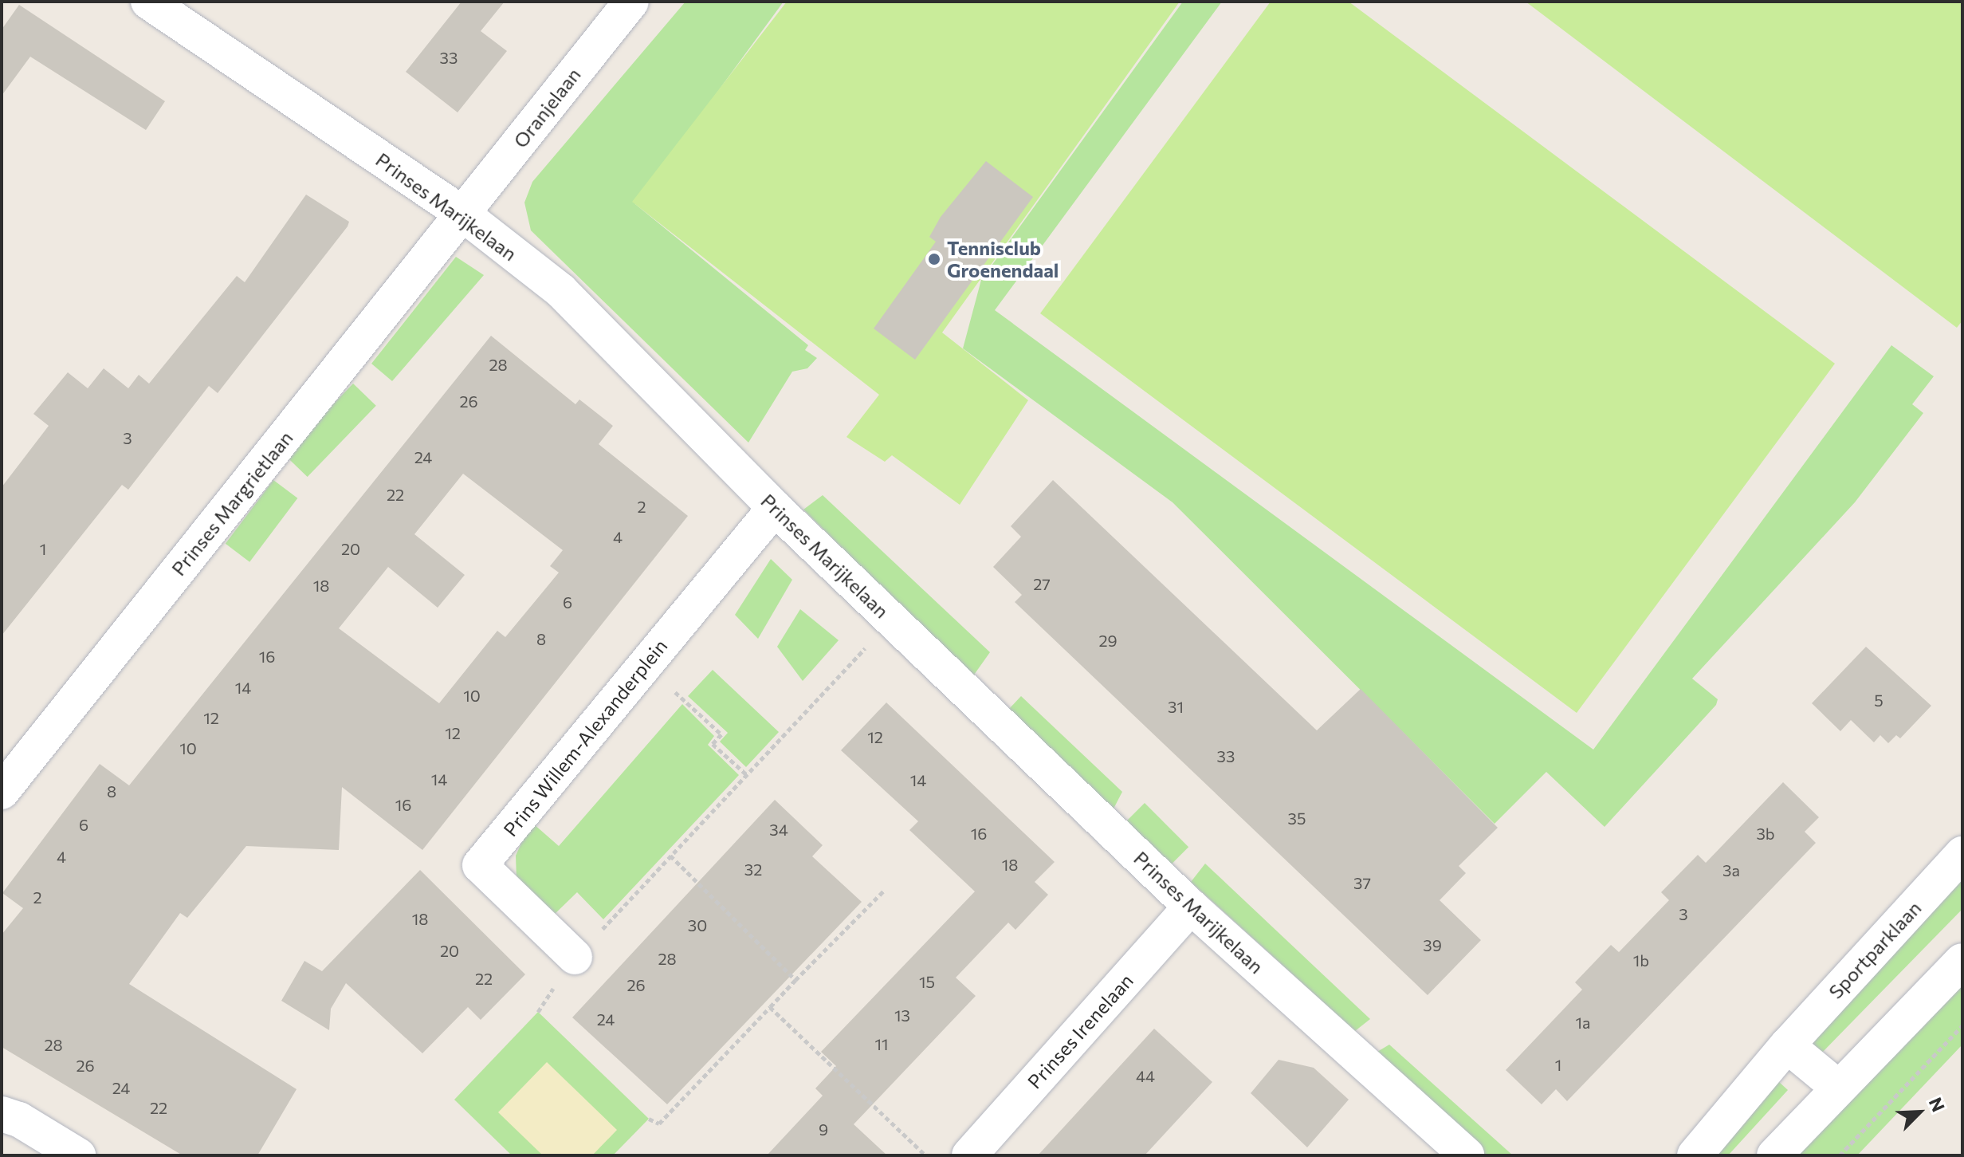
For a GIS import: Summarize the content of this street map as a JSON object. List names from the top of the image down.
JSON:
{
  "streets": {
    "street": [
      "Oranjelaan",
      "Prinses Marijkelaan",
      "Prinses Margrietlaan",
      "Prins Willem-Alexanderplein",
      "Sportparklaan",
      "Prinses Irenelaan"
    ]
  },
  "crossings": [
    ["Oranjelaan", "Prinses Marijkelaan"],
    ["Oranjelaan", "Prinses Margrietlaan"],
    ["Prinses Marijkelaan", "Prinses Margrietlaan"],
    ["Prinses Marijkelaan", "Prins Willem-Alexanderplein"],
    ["Prinses Marijkelaan", "Prinses Irenelaan"]
  ],
  "places": ["Tennisclub Groenendaal"],
  "house_numbers": [
    "33",
    "28",
    "26",
    "3",
    "24",
    "22",
    "2",
    "4",
    "1",
    "20",
    "27",
    "18",
    "6",
    "8",
    "29",
    "16",
    "14",
    "10",
    "5",
    "31",
    "12",
    "12",
    "12",
    "10",
    "33",
    "14",
    "14",
    "8",
    "16",
    "35",
    "6",
    "34",
    "16",
    "3b",
    "4",
    "18",
    "32",
    "3a",
    "37",
    "2",
    "3",
    "18",
    "30",
    "39",
    "20",
    "28",
    "1b",
    "22",
    "15",
    "26",
    "13",
    "24",
    "1a",
    "11",
    "28",
    "1",
    "26",
    "44",
    "24",
    "22",
    "9"
  ],
  "north": "top right"
}
